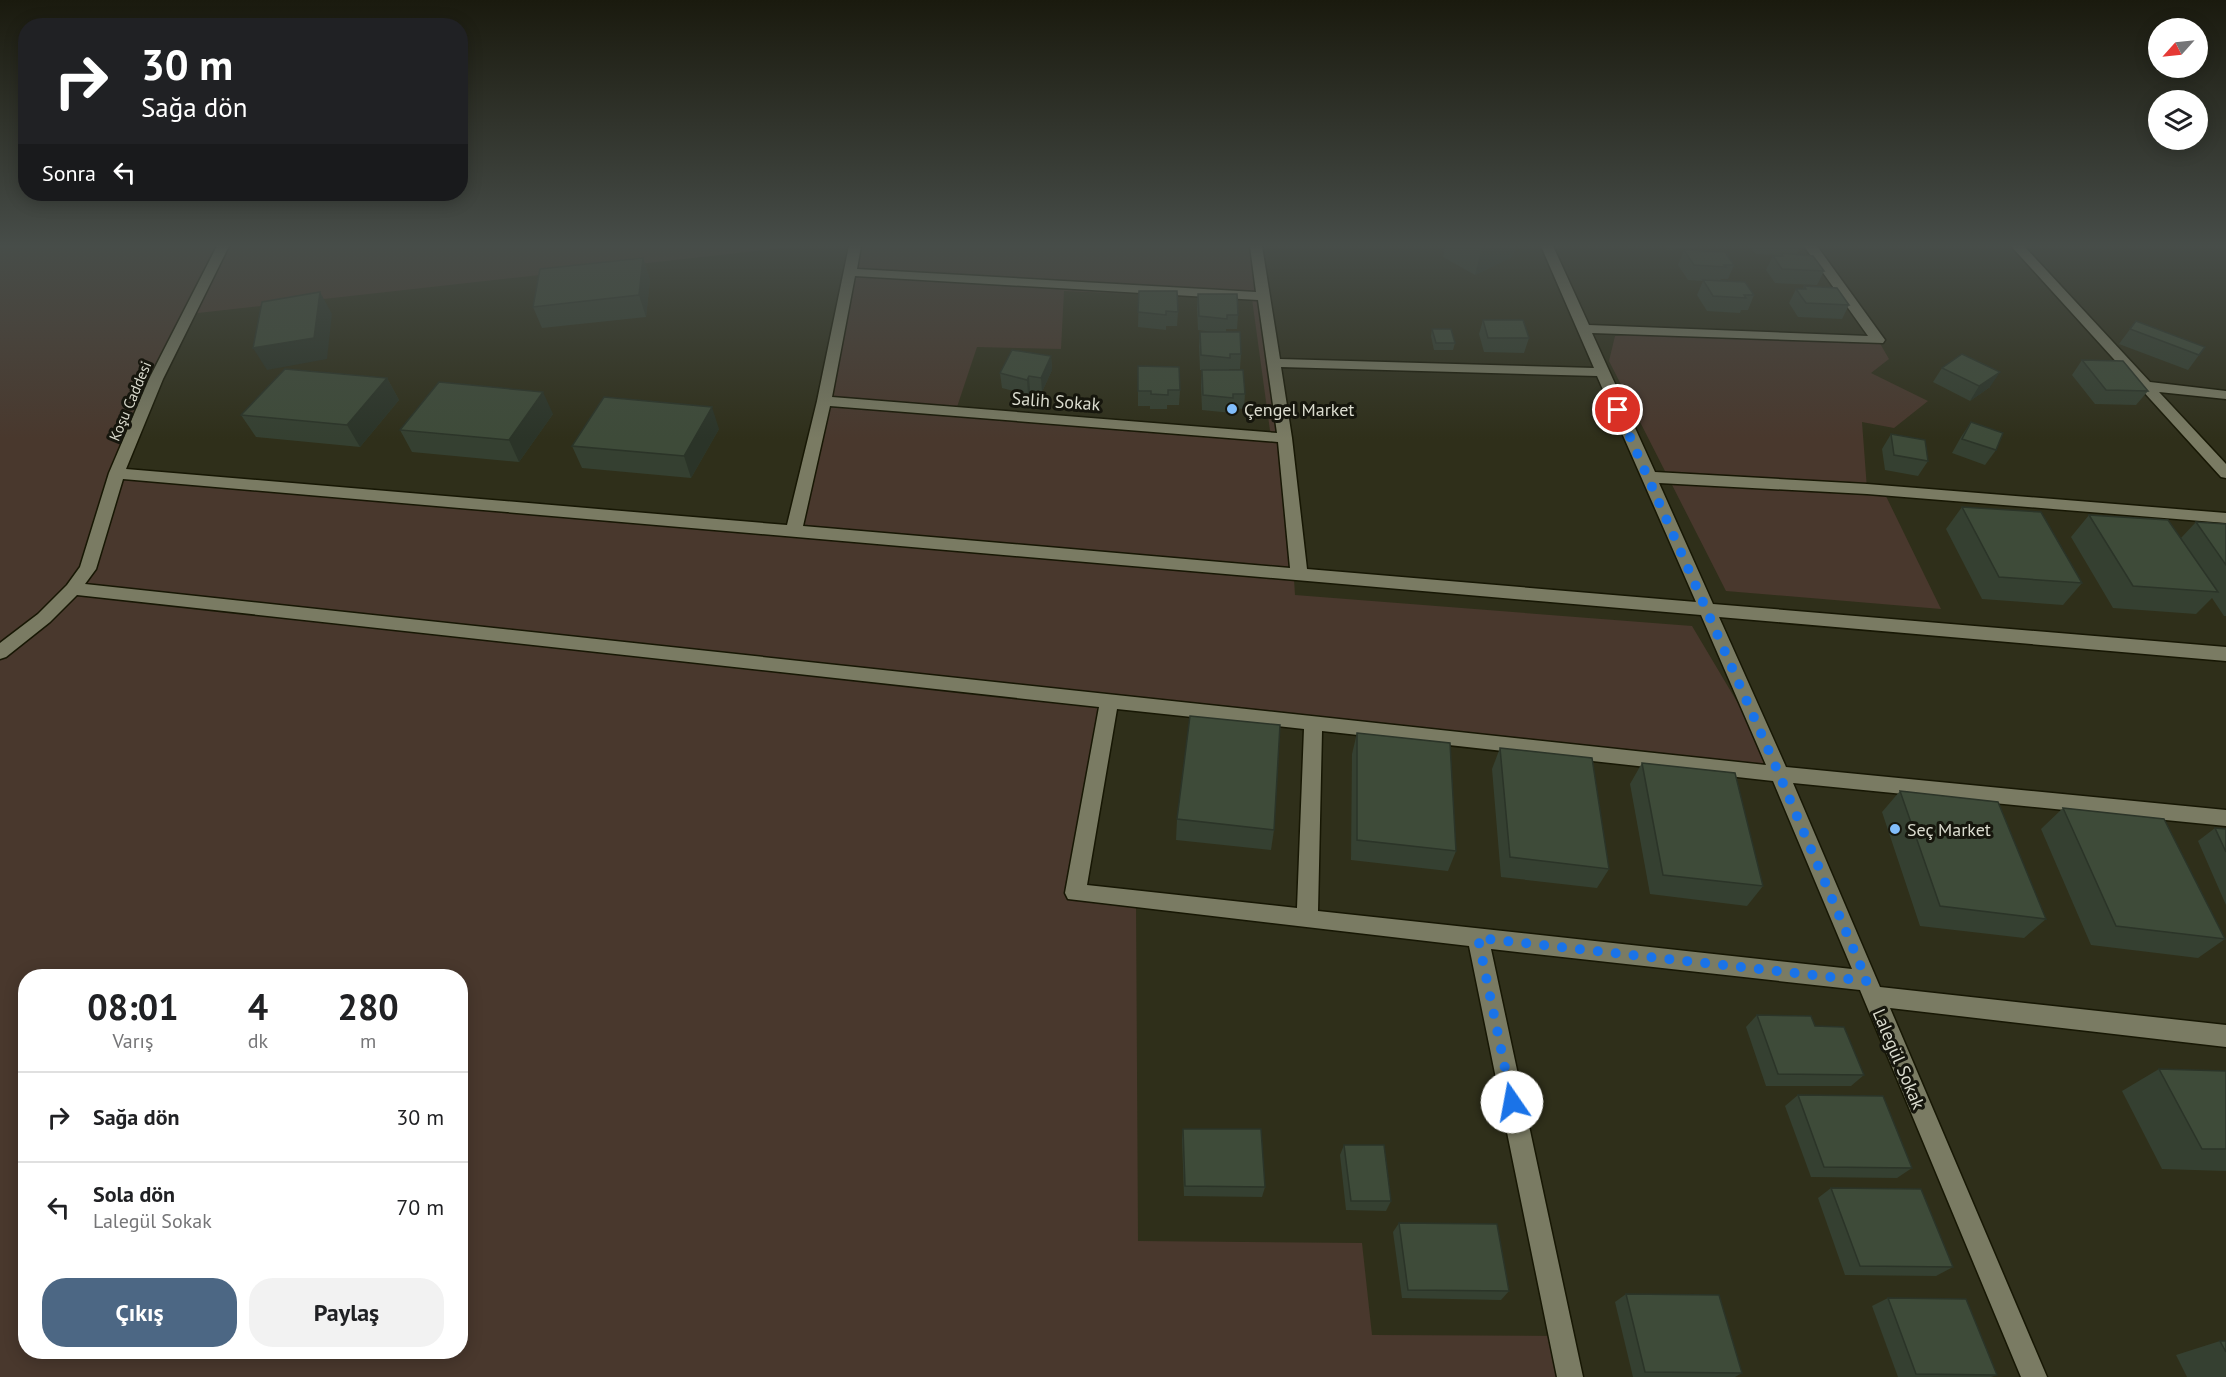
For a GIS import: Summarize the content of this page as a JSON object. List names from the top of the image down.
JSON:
{
  "streets": {
    "street": ["Koşu Caddesi", "Salih Sokak", "Lalegül Sokak"]
  },
  "places": ["Çengel Market", "Seç Market"],
  "north": "bottom left",
  "page": {
    "turn": ["30 m", "Sağa dön"],
    "then": "Sonra",
    "eta": [
      "08:01",
      "Varış",
      "4",
      "dk",
      "280",
      "m"
    ],
    "list": [
      {
        "name": "Sağa dön",
        "value": "30 m"
      },
      {
        "name": "Sola dön",
        "note": "Lalegül Sokak",
        "value": "70 m"
      }
    ],
    "buttons": ["Çıkış", "Paylaş"]
  }
}
